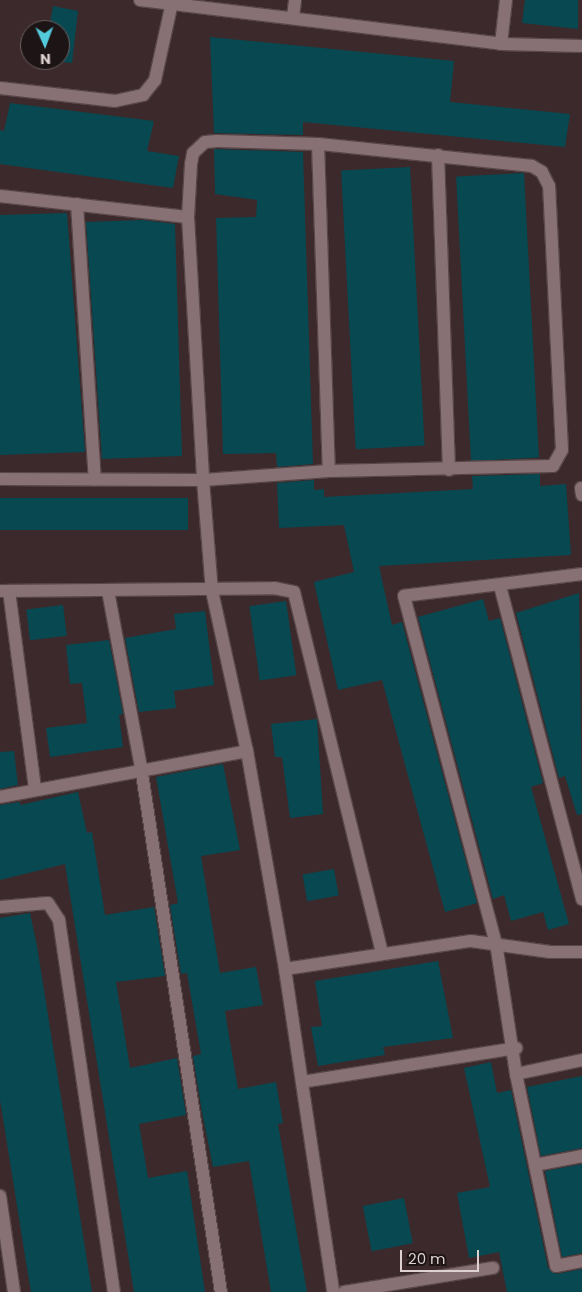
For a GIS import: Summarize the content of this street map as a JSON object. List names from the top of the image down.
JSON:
{
  "scale_bar": "20 m",
  "north": "bottom"
}
